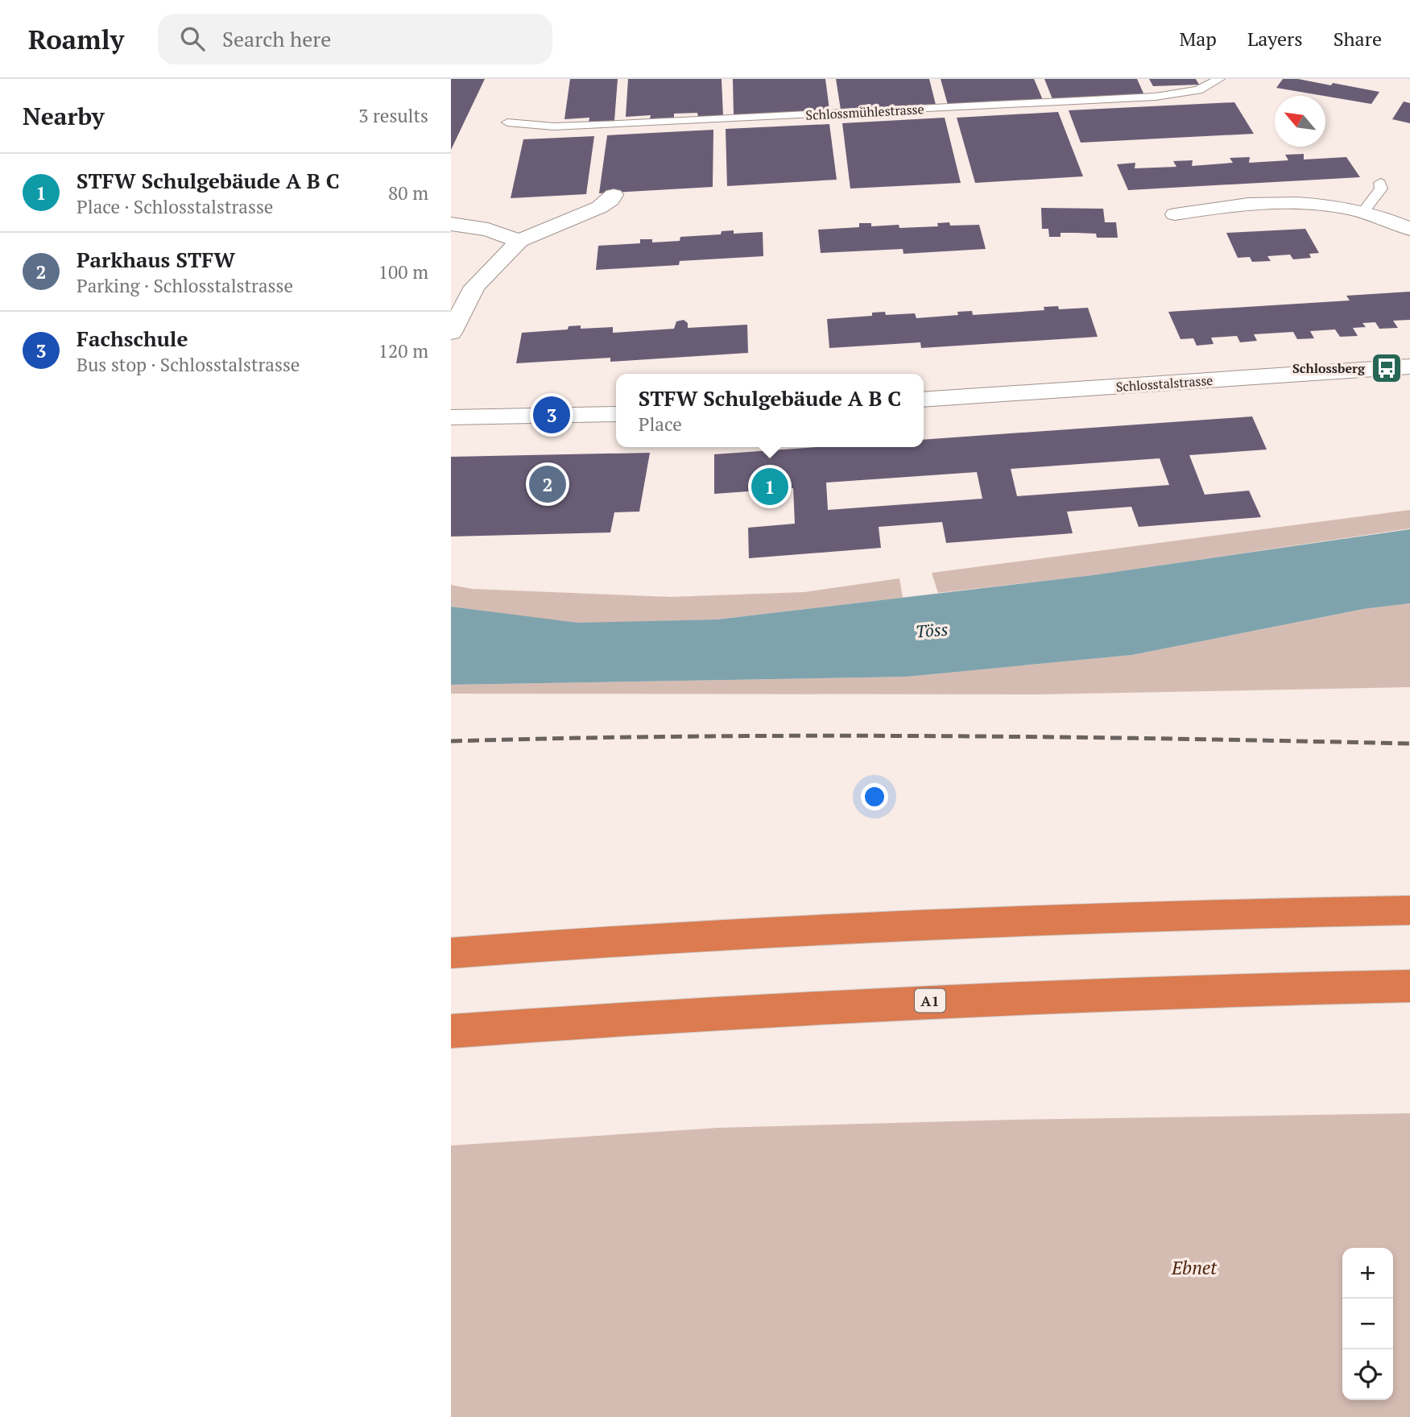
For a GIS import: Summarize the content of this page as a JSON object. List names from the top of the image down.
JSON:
{
  "streets": {
    "highway": ["A1"],
    "street": ["Schlosstalstrasse"],
    "lane": ["Schlossmühlestrasse"]
  },
  "water": ["Töss"],
  "parks": ["Ebnet"],
  "places": {
    "bus stop": ["Schlossberg"]
  },
  "north": "top left",
  "page": {
    "header": "Roamly",
    "search": "Search here",
    "nav": ["Map", "Layers", "Share"],
    "heading": ["Nearby", "3 results"],
    "list": [
      {
        "mark": "1",
        "name": "STFW Schulgebäude A B C",
        "note": "Place · Schlosstalstrasse",
        "value": "80 m"
      },
      {
        "mark": "2",
        "name": "Parkhaus STFW",
        "note": "Parking · Schlosstalstrasse",
        "value": "100 m"
      },
      {
        "mark": "3",
        "name": "Fachschule",
        "note": "Bus stop · Schlosstalstrasse",
        "value": "120 m"
      }
    ],
    "popup": ["STFW Schulgebäude A B C", "Place"],
    "pins": ["3", "2", "1"],
    "map_buttons": ["+", "−"]
  }
}
